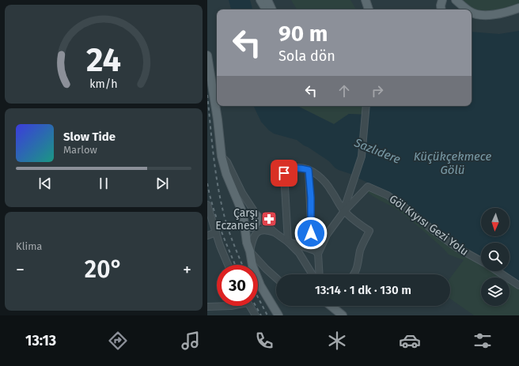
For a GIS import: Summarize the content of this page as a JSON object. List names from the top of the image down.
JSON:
{
  "streets": {
    "street": ["Göl Kıyısı Gezi Yolu"]
  },
  "water": ["Sazlıdere", "Küçükçekmece Gölü"],
  "places": {
    "pharmacy": ["Çarşı Eczanesi"]
  },
  "north": "bottom",
  "page": {
    "turn": ["90 m", "Sola dön"],
    "song": ["Slow Tide", "Marlow"],
    "tile": "Klima",
    "heat": ["−", "20°", "+"],
    "limit": "30",
    "trip": "13:14 · 1 dk · 130 m",
    "tabs": "13:13",
    "gauge": ["24", "km/h"]
  }
}
